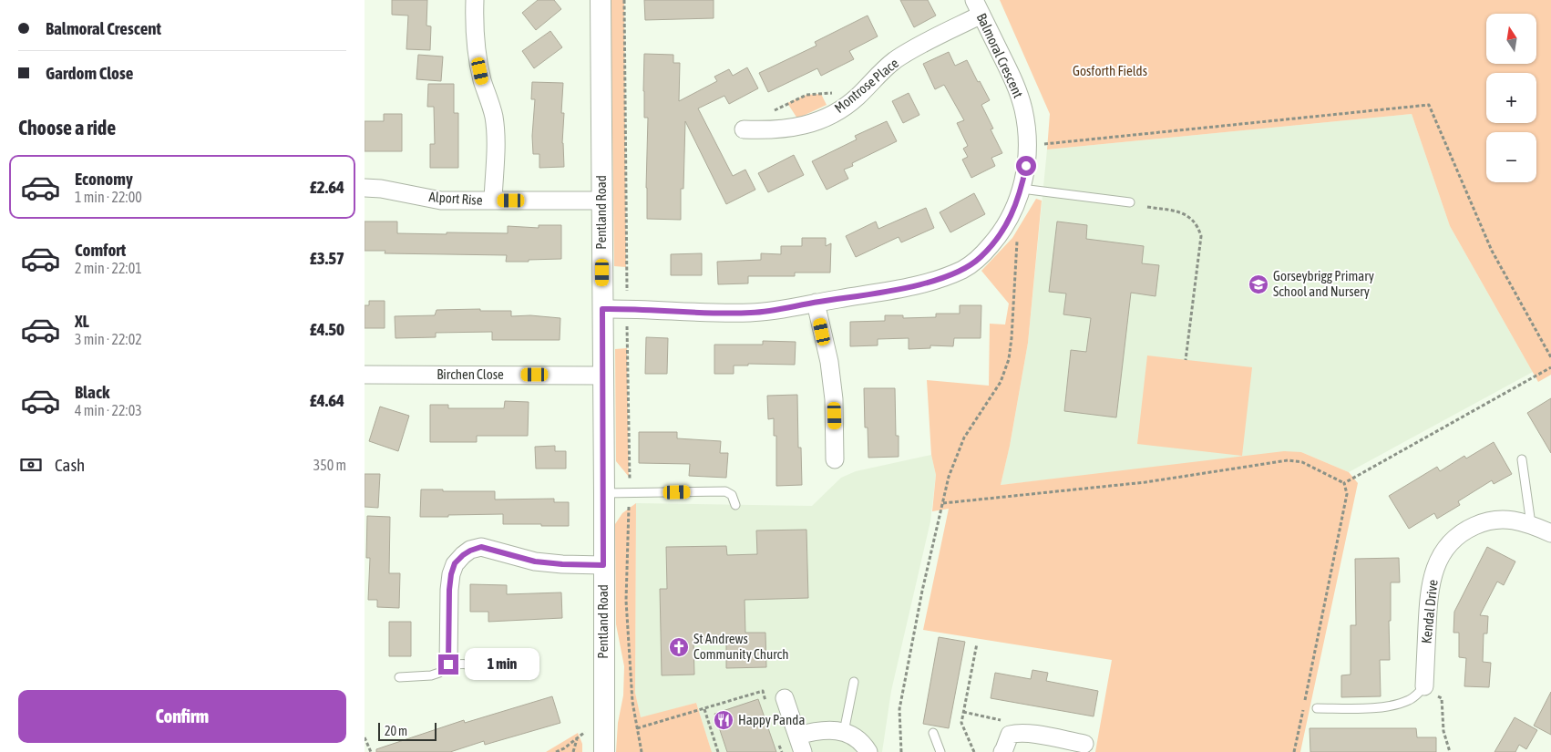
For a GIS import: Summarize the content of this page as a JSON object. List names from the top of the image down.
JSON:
{
  "streets": {
    "street": [
      "Balmoral Crescent",
      "Montrose Place",
      "Alport Rise",
      "Pentland Road",
      "Birchen Close",
      "Kendal Drive"
    ]
  },
  "crossings": [
    ["Balmoral Crescent", "Montrose Place"],
    ["Balmoral Crescent", "Pentland Road"],
    ["Alport Rise", "Pentland Road"],
    ["Pentland Road", "Birchen Close"]
  ],
  "parks": ["Gosforth Fields"],
  "places": {
    "school or university": ["Gorseybrigg Primary School and Nursery"],
    "church": ["St Andrews Community Church"],
    "restaurant": ["Happy Panda"]
  },
  "scale_bar": "20 m",
  "north": "top",
  "page": {
    "banner": ["Balmoral Crescent", "Gardom Close"],
    "map_buttons": ["+", "−"],
    "heading": "Choose a ride",
    "list": [
      {
        "name": "Economy",
        "note": "1 min · 22:00",
        "value": "£2.64"
      },
      {
        "name": "Comfort",
        "note": "2 min · 22:01",
        "value": "£3.57"
      },
      {
        "name": "XL",
        "note": "3 min · 22:02",
        "value": "£4.50"
      },
      {
        "name": "Black",
        "note": "4 min · 22:03",
        "value": "£4.64"
      }
    ],
    "pay": ["Cash", "350 m"],
    "bubble": "1 min",
    "buttons": "Confirm",
    "scale": "20 m"
  }
}
